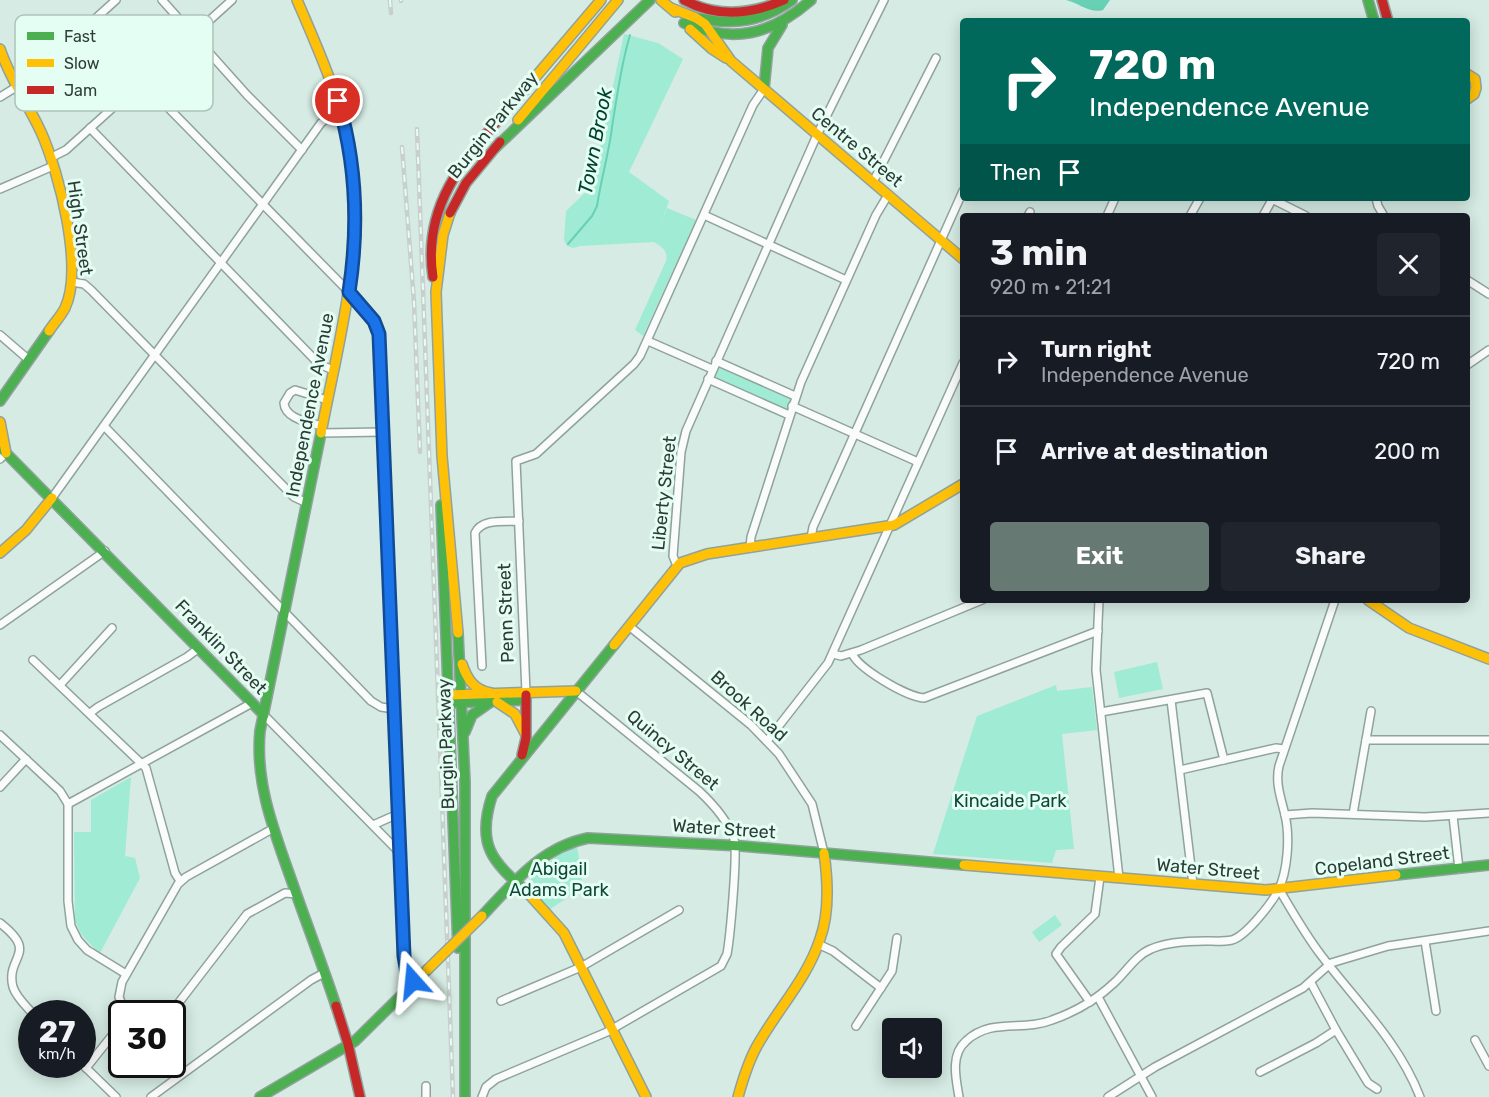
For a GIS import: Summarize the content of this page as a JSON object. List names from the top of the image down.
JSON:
{
  "streets": {
    "main road": [
      "Burgin Parkway",
      "Centre Street",
      "High Street",
      "Independence Avenue",
      "Liberty Street",
      "Penn Street",
      "Franklin Street",
      "Brook Road",
      "Water Street",
      "Copeland Street"
    ],
    "street": ["Quincy Street"]
  },
  "crossings": [
    ["Centre Street", "Liberty Street"],
    ["Independence Avenue", "Franklin Street"],
    ["Liberty Street", "Penn Street"],
    ["Liberty Street", "Brook Road"],
    ["Liberty Street", "Quincy Street"],
    ["Liberty Street", "Water Street"],
    ["Franklin Street", "Water Street"],
    ["Brook Road", "Water Street"],
    ["Quincy Street", "Water Street"],
    ["Water Street", "Copeland Street"]
  ],
  "water": ["Town Brook"],
  "parks": ["Kincaide Park", "Abigail Adams Park"],
  "legend": ["Fast", "Slow", "Jam"],
  "page": {
    "turn": ["720 m", "Independence Avenue"],
    "then": "Then",
    "heading": ["3 min", "920 m · 21:21"],
    "list": [
      {
        "name": "Turn right",
        "note": "Independence Avenue",
        "value": "720 m"
      },
      {
        "name": "Arrive at destination",
        "value": "200 m"
      }
    ],
    "buttons": ["Exit", "Share"],
    "speed": "27 km/h",
    "limit": "30"
  }
}
